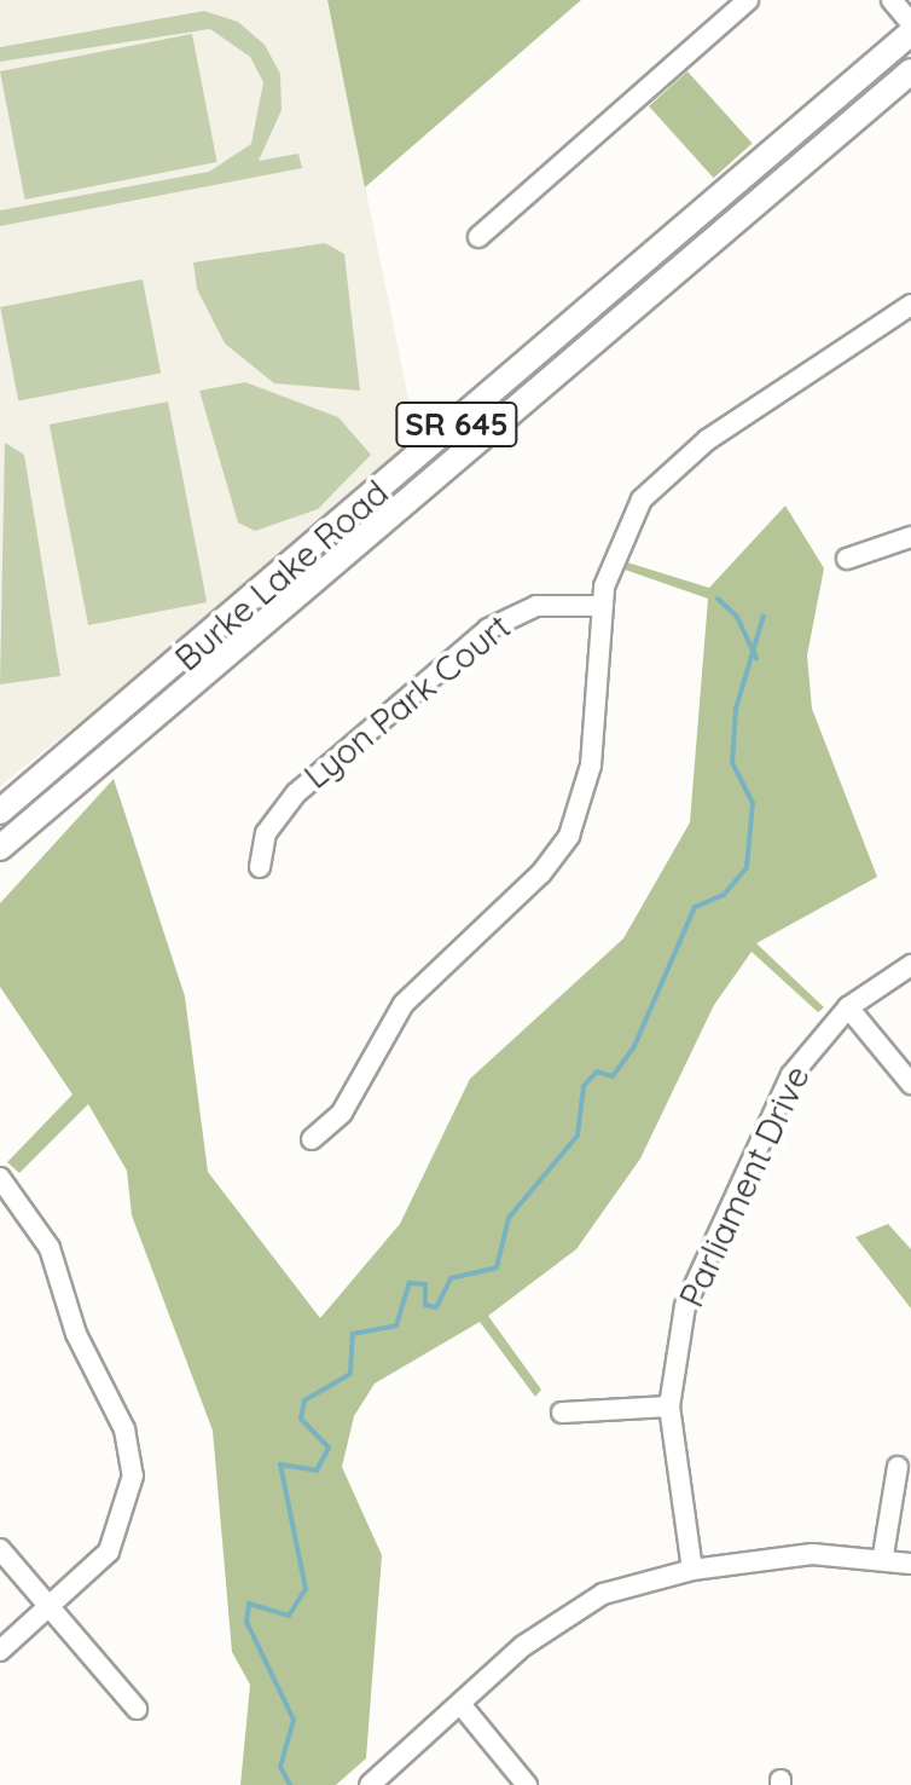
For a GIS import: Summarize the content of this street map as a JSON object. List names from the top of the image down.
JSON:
{
  "streets": {
    "main road": ["SR 645", "Burke Lake Road"],
    "street": ["Lyon Park Court", "Parliament Drive"]
  }
}
